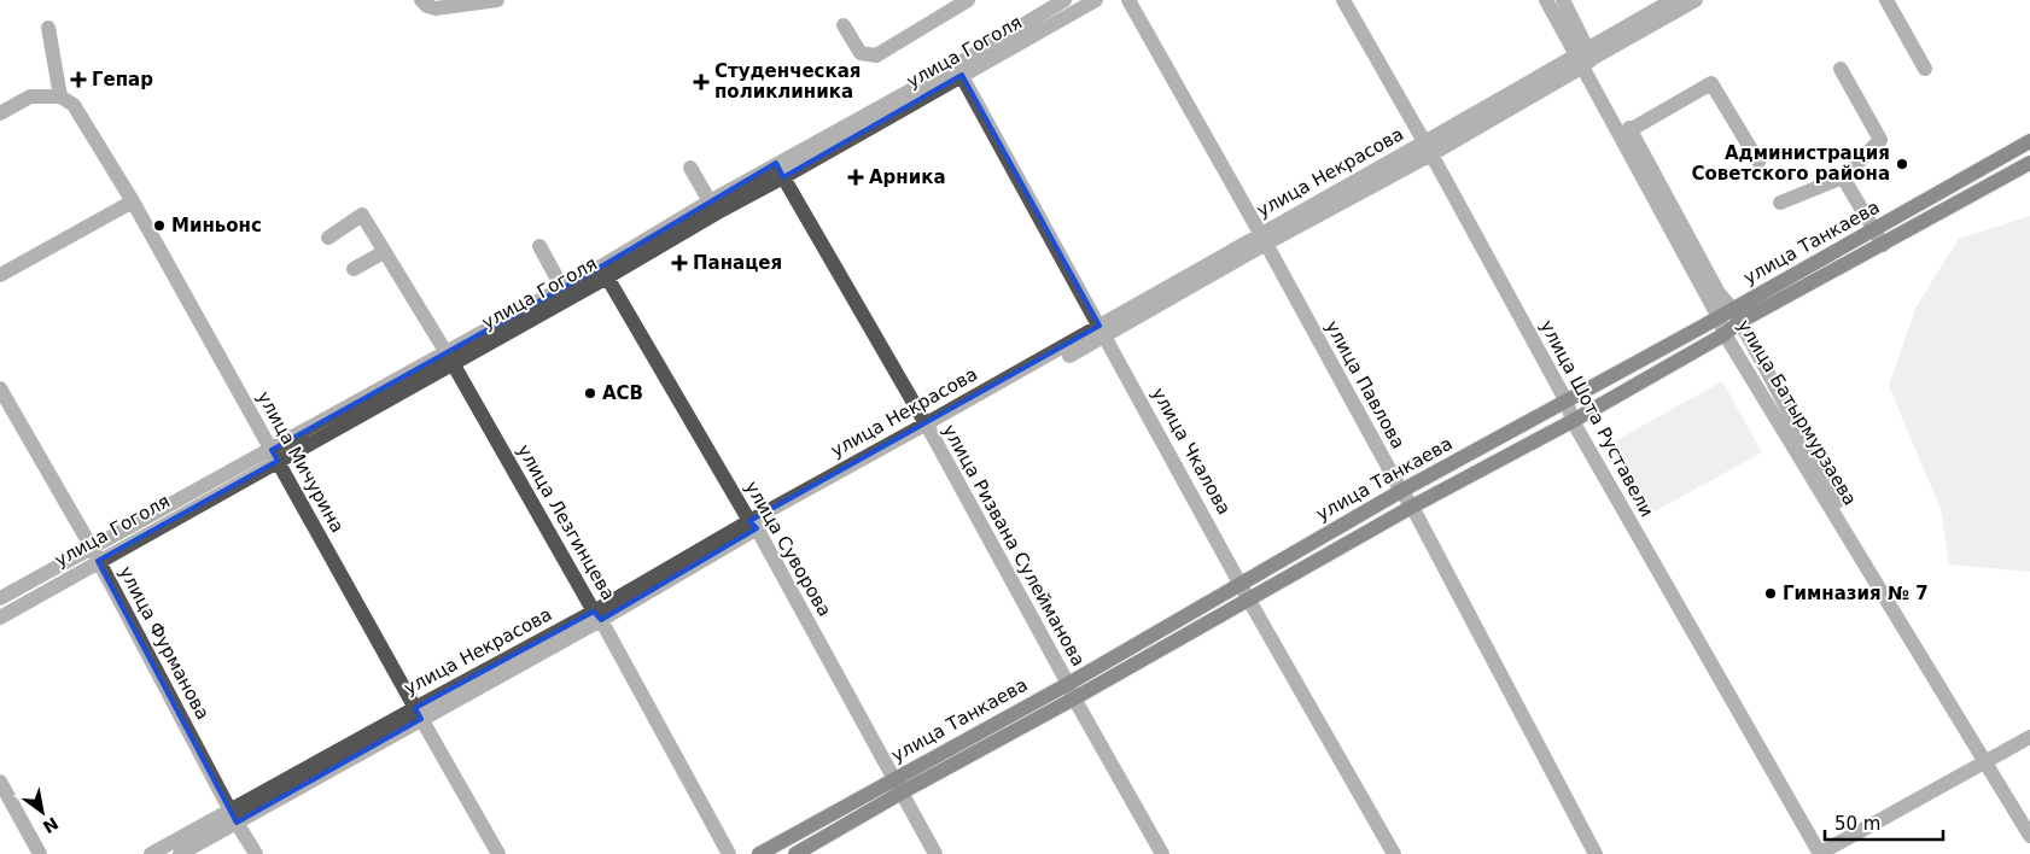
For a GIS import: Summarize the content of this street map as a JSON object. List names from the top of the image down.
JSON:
{
  "streets": {
    "main road": ["улица Танкаева"],
    "street": [
      "улица Гоголя",
      "улица Некрасова",
      "улица Павлова",
      "улица Батырмурзаева",
      "улица Шота Руставели",
      "улица Чкалова",
      "улица Мичурина",
      "улица Лезгинцева",
      "улица Ризвана Сулейманова",
      "улица Суворова",
      "улица Фурманова"
    ]
  },
  "crossings": [
    ["улица Гоголя", "улица Чкалова"],
    ["улица Гоголя", "улица Мичурина"],
    ["улица Гоголя", "улица Лезгинцева"],
    ["улица Гоголя", "улица Ризвана Сулейманова"],
    ["улица Гоголя", "улица Суворова"],
    ["улица Гоголя", "улица Фурманова"],
    ["улица Некрасова", "улица Павлова"],
    ["улица Некрасова", "улица Батырмурзаева"],
    ["улица Некрасова", "улица Шота Руставели"],
    ["улица Некрасова", "улица Чкалова"],
    ["улица Некрасова", "улица Мичурина"],
    ["улица Некрасова", "улица Лезгинцева"],
    ["улица Некрасова", "улица Ризвана Сулейманова"],
    ["улица Некрасова", "улица Суворова"],
    ["улица Некрасова", "улица Фурманова"],
    ["улица Танкаева", "улица Павлова"],
    ["улица Танкаева", "улица Батырмурзаева"],
    ["улица Танкаева", "улица Шота Руставели"],
    ["улица Танкаева", "улица Чкалова"],
    ["улица Танкаева", "улица Ризвана Сулейманова"],
    ["улица Танкаева", "улица Суворова"]
  ],
  "places": {
    "health": [
      "Гепар",
      "Студенческая поликлиника",
      "Арника",
      "Панацея"
    ],
    "other": [
      "Администрация Советского района",
      "Миньонс",
      "АCB",
      "Гимназия № 7"
    ]
  },
  "scale_bar": "50 m",
  "north": "bottom right"
}
